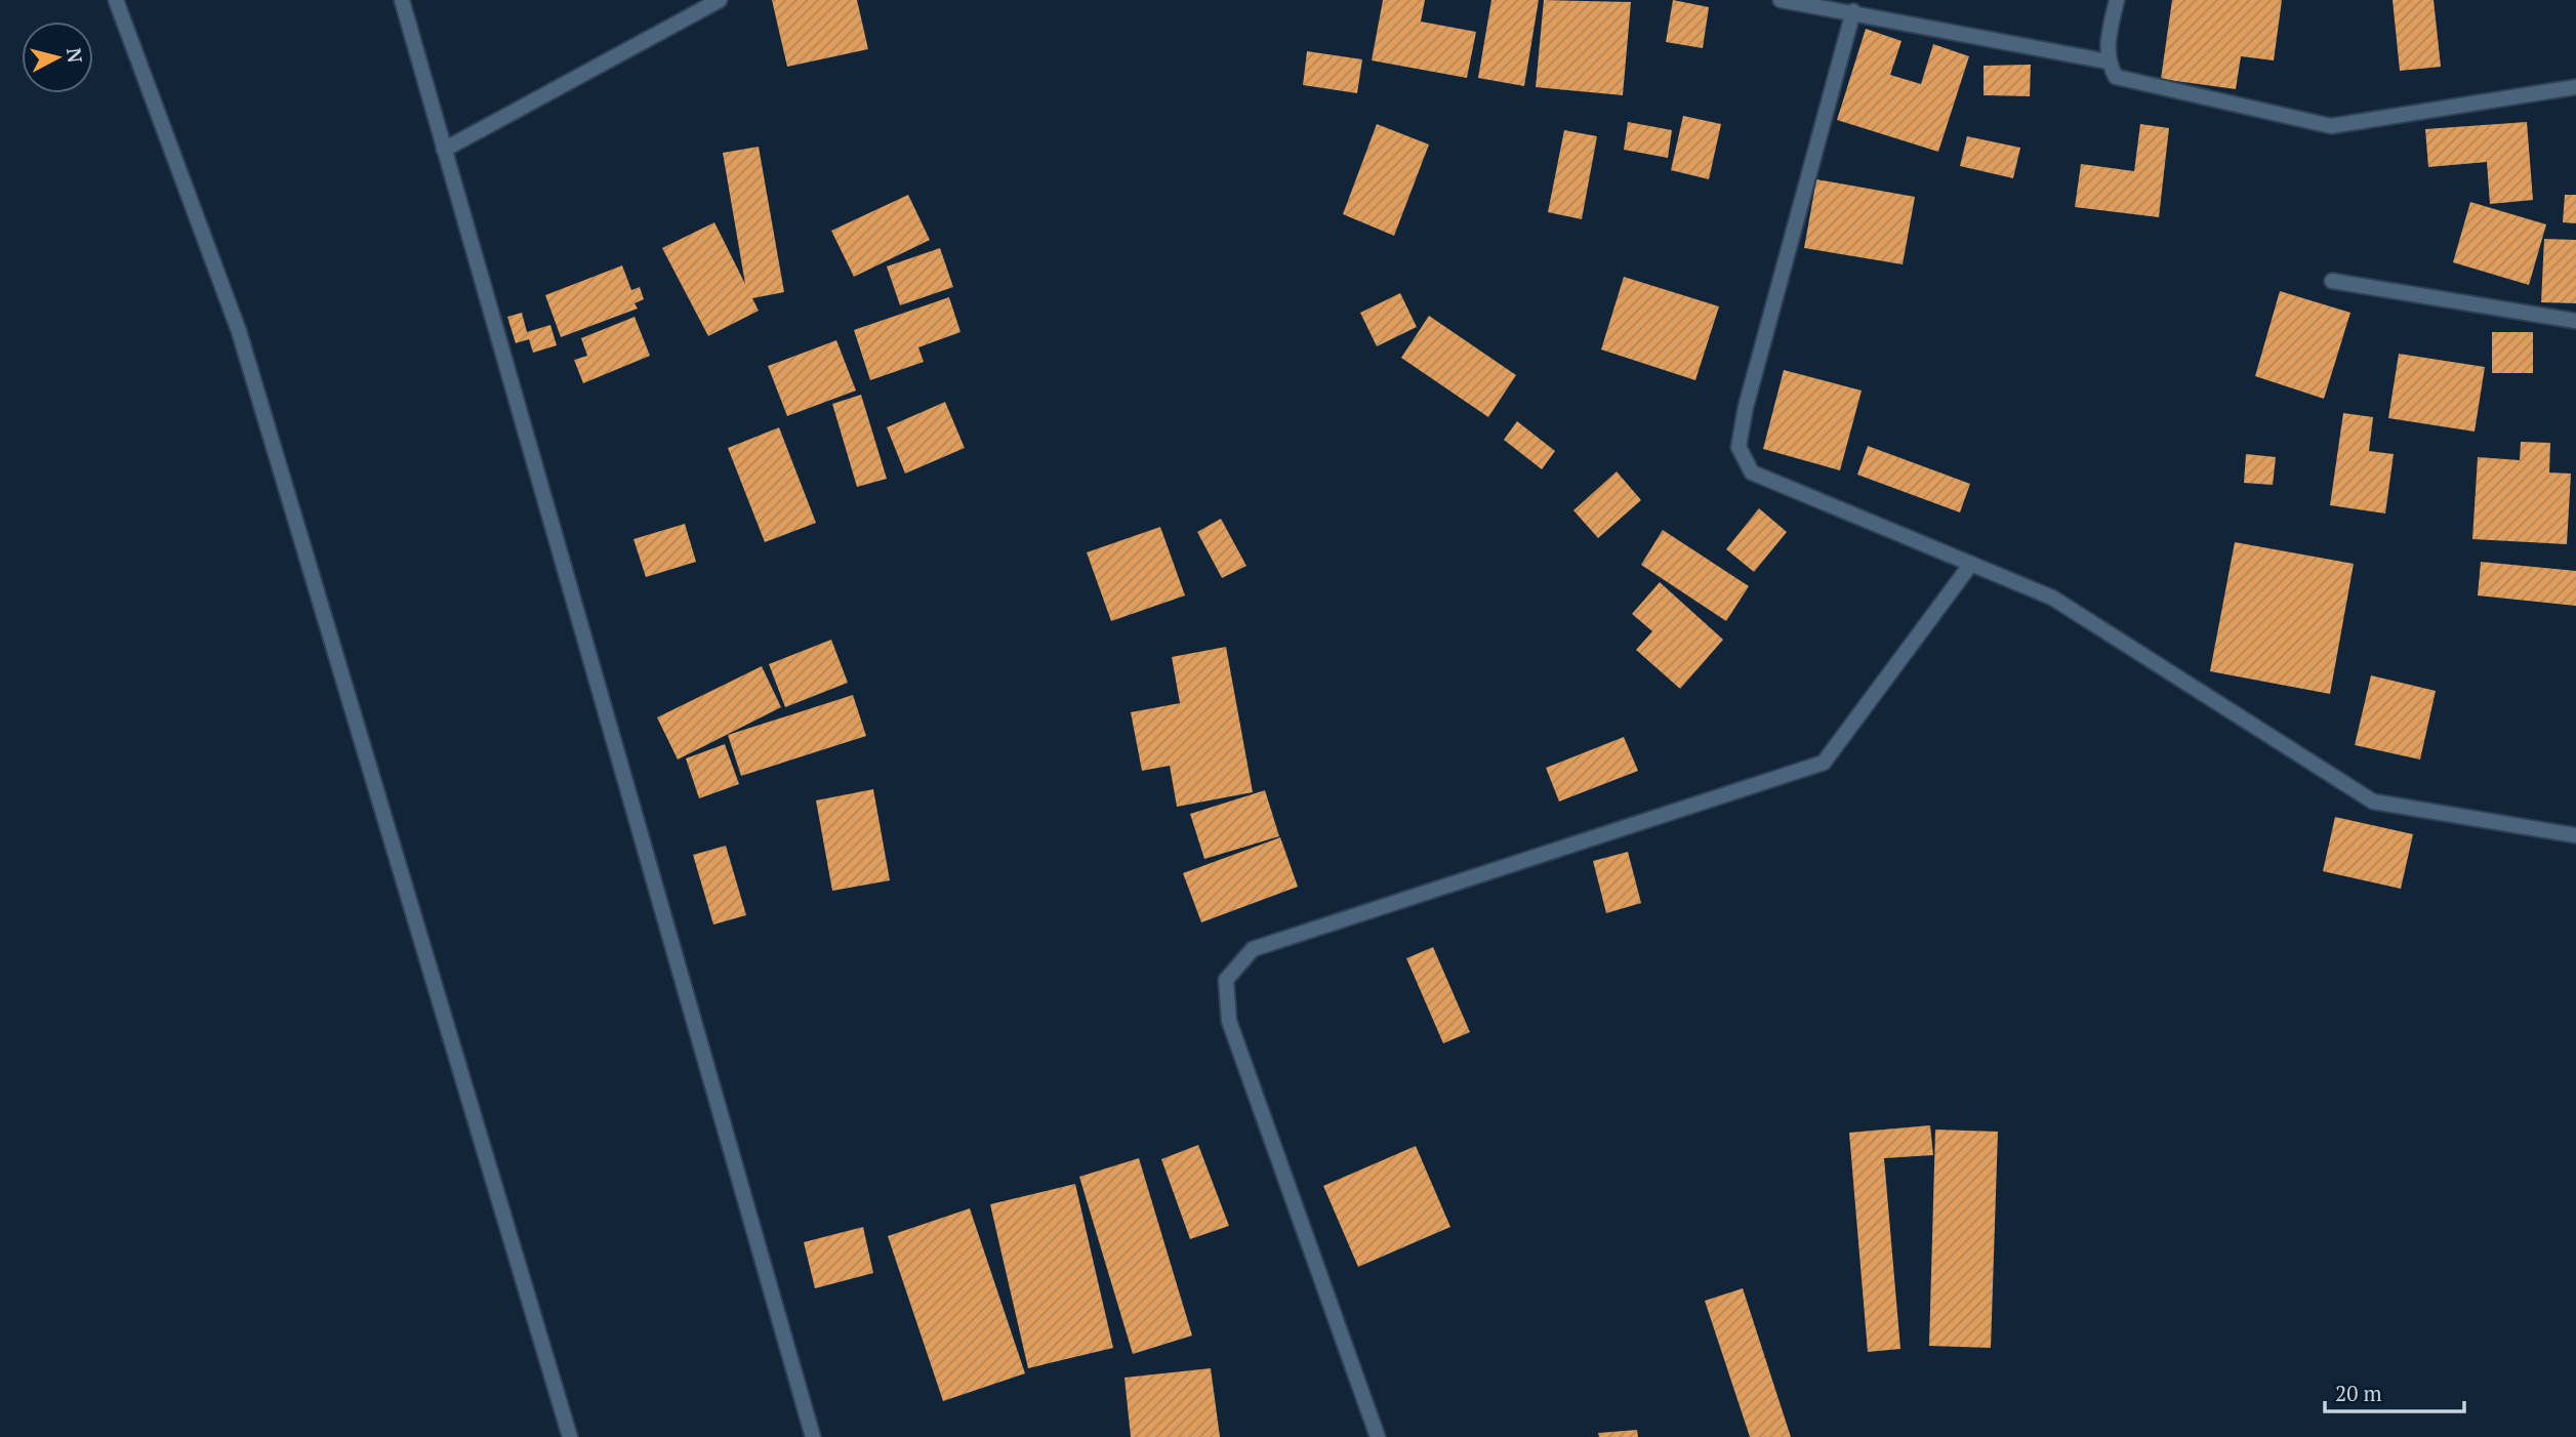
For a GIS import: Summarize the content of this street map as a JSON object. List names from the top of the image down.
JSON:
{
  "scale_bar": "20 m",
  "north": "right"
}
